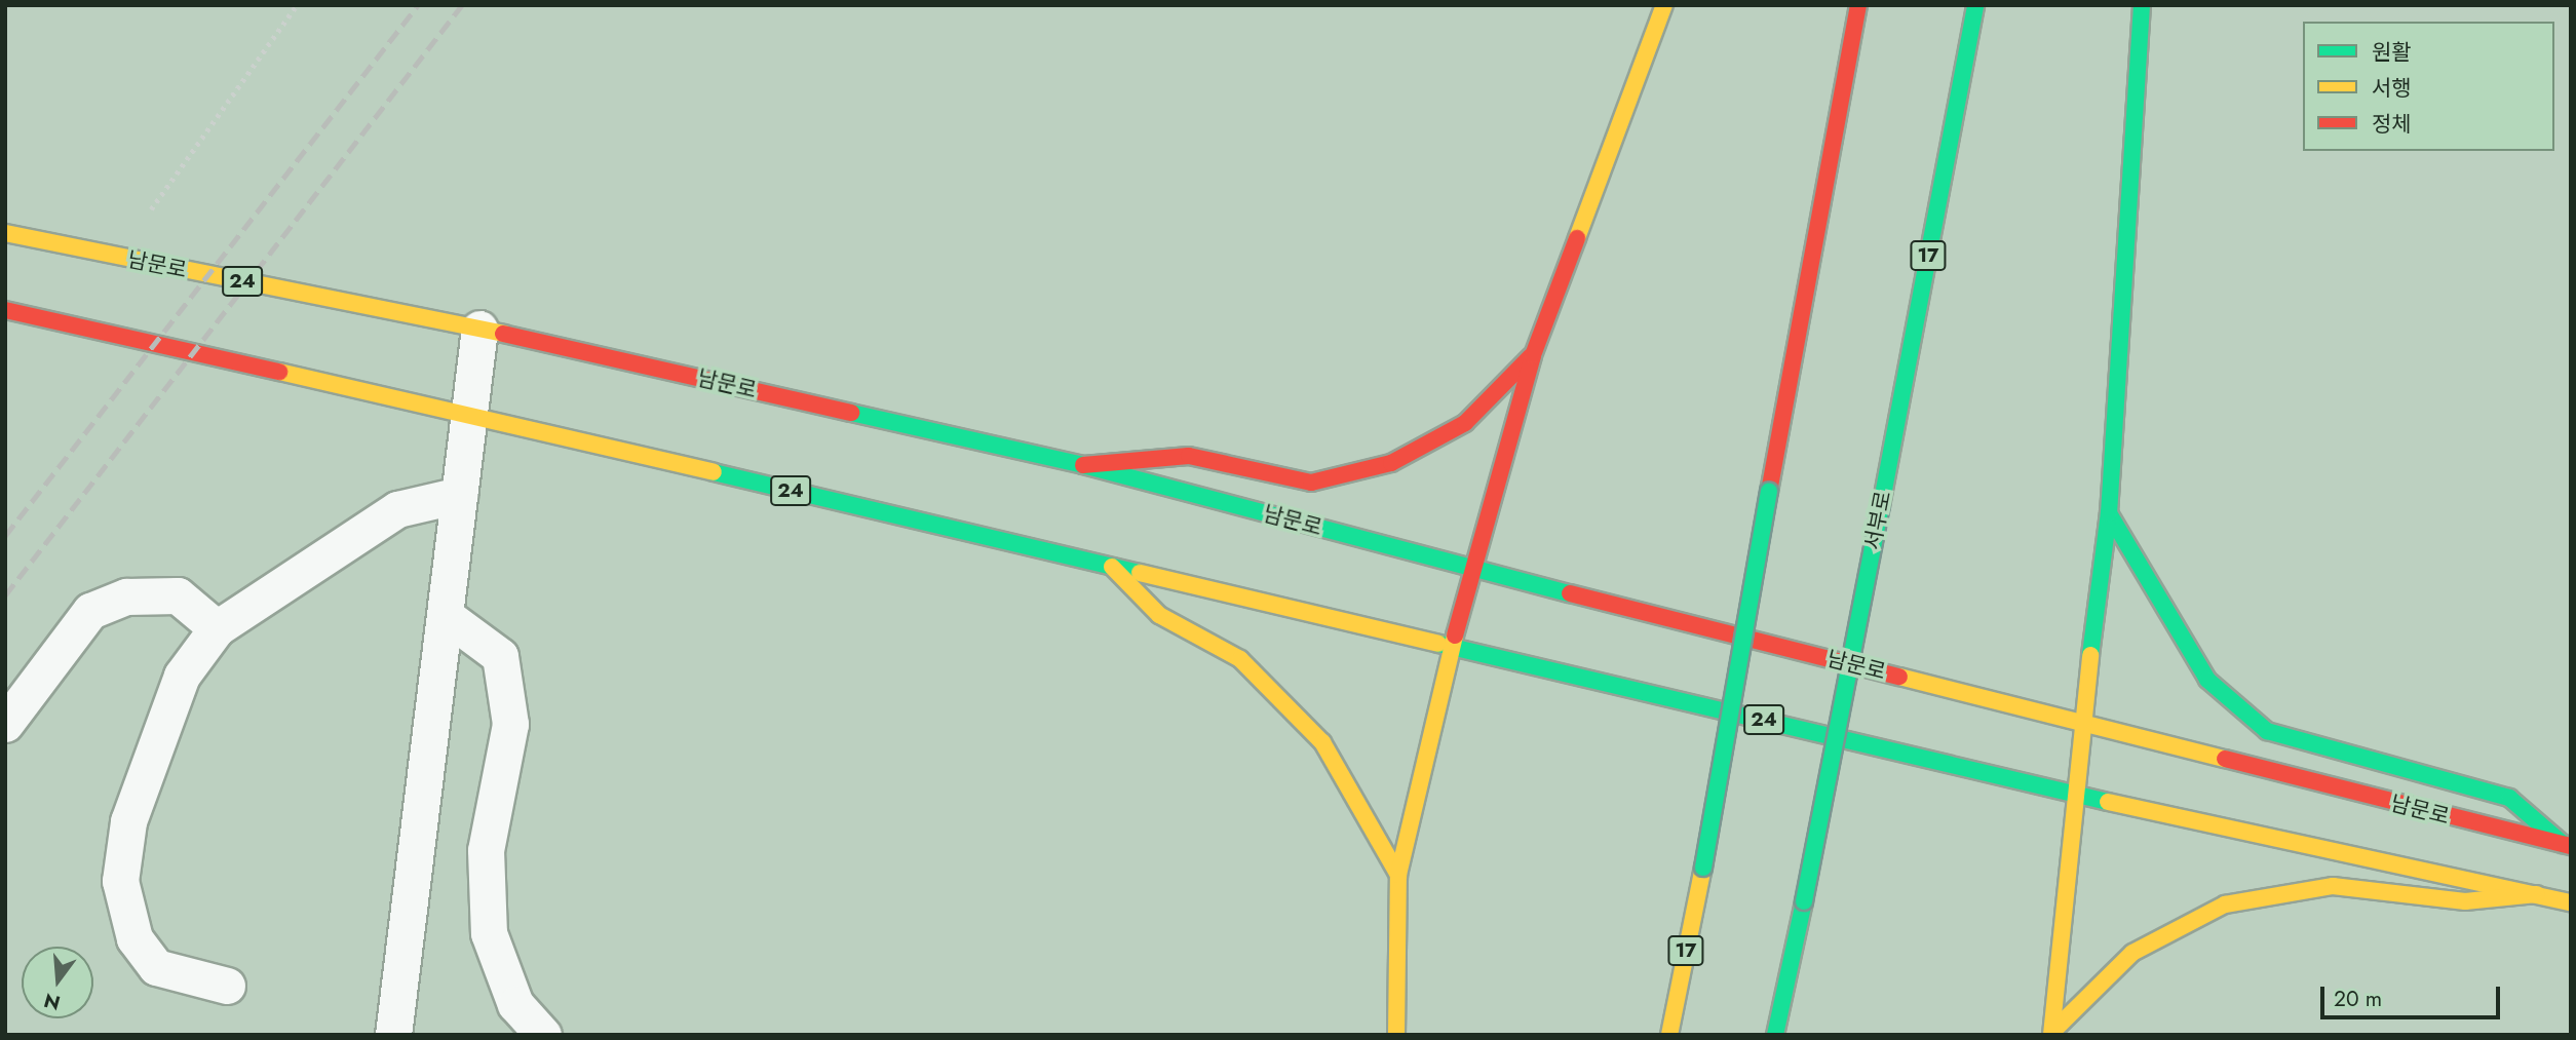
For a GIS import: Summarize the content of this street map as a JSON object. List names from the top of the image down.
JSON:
{
  "streets": {
    "main road": [
      "17",
      "남문로",
      "24",
      "서부로"
    ]
  },
  "legend": ["원활", "서행", "정체"],
  "scale_bar": "20 m",
  "north": "bottom"
}
